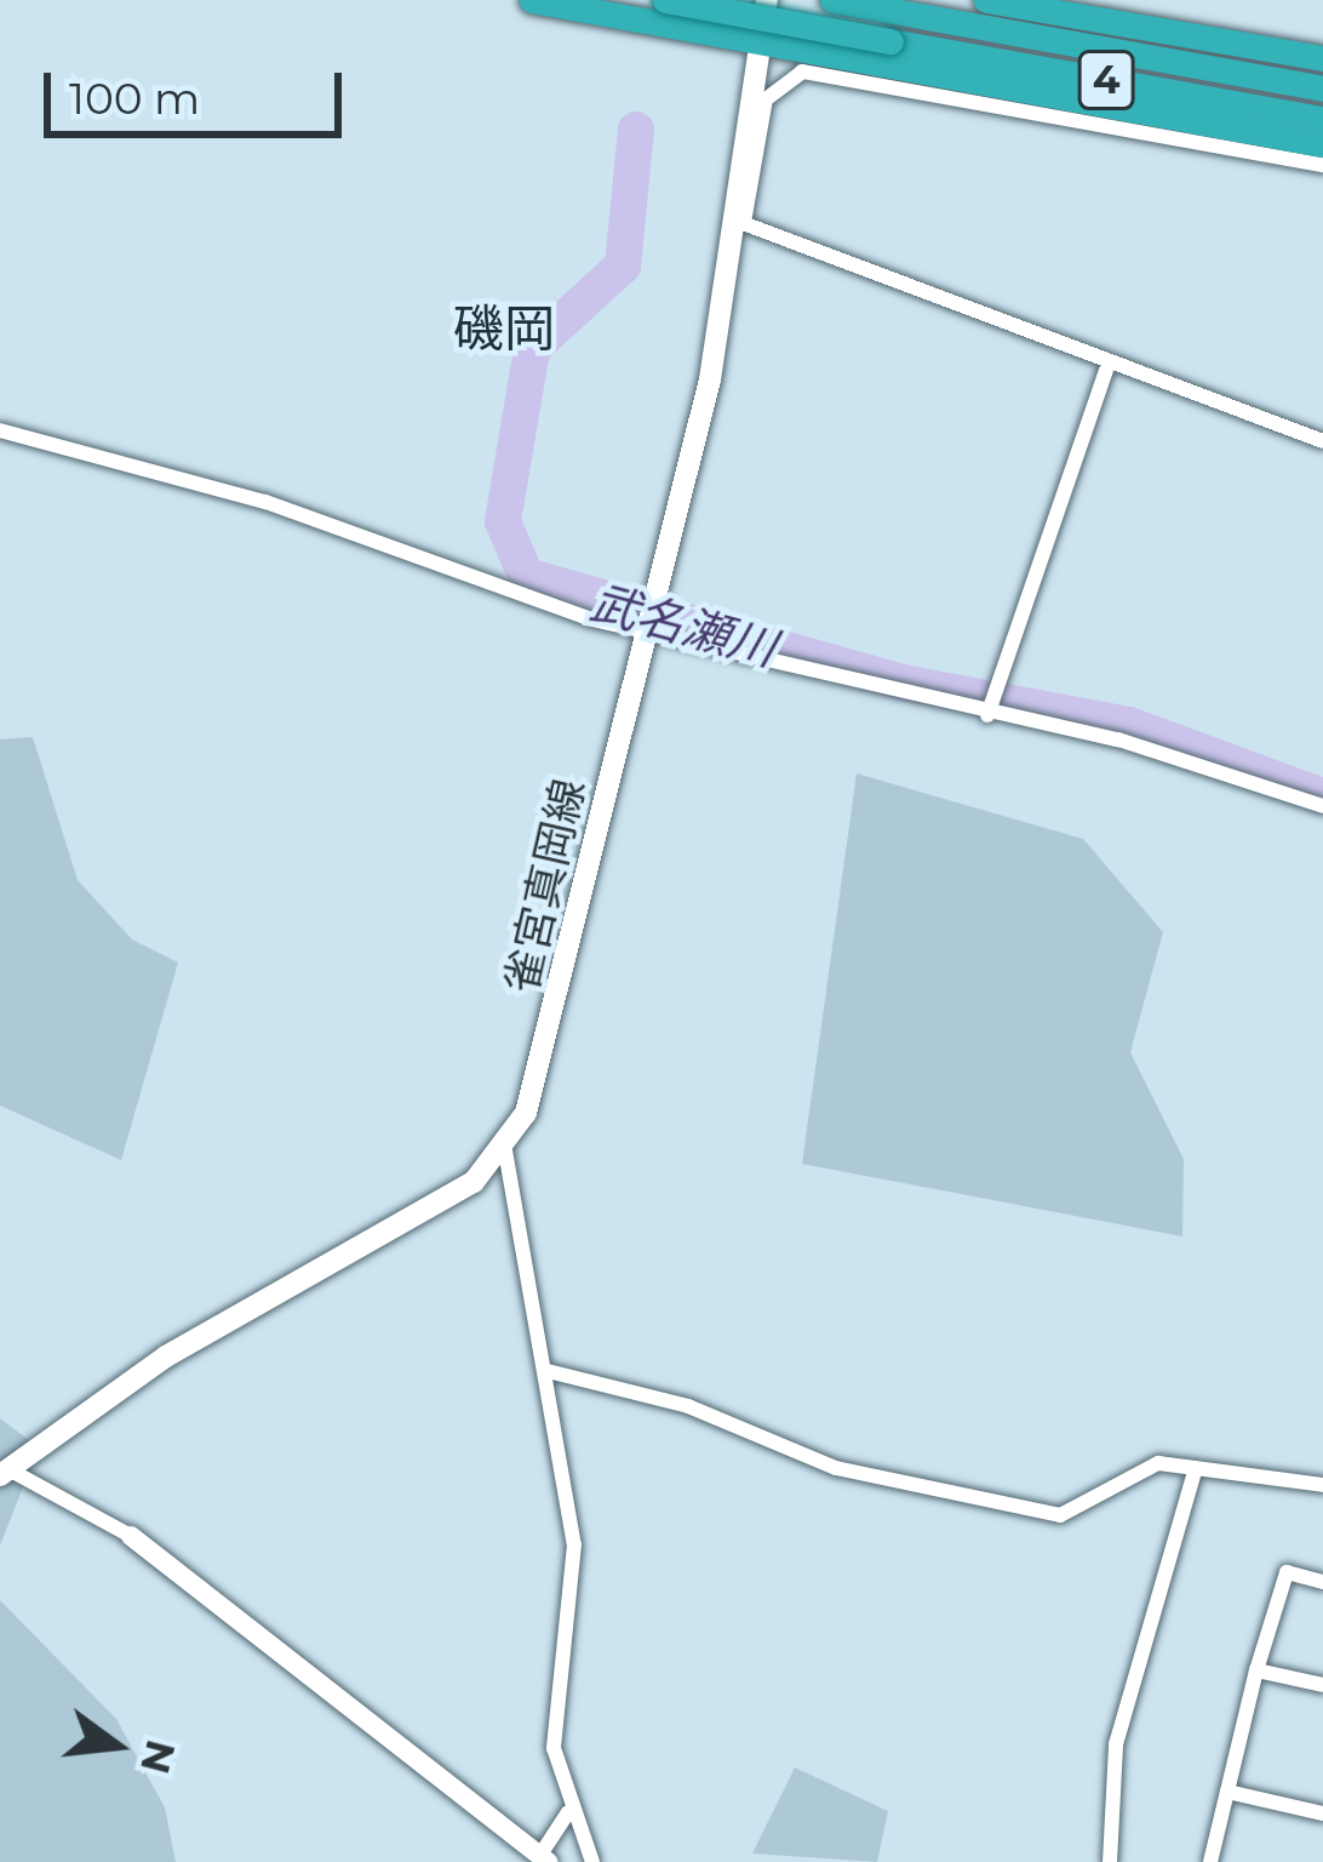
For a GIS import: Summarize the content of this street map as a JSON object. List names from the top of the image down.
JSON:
{
  "streets": {
    "highway": ["4"],
    "main road": ["雀宮真岡線"]
  },
  "districts": ["磯岡"],
  "water": ["武名瀬川"],
  "scale_bar": "100 m",
  "north": "right"
}
